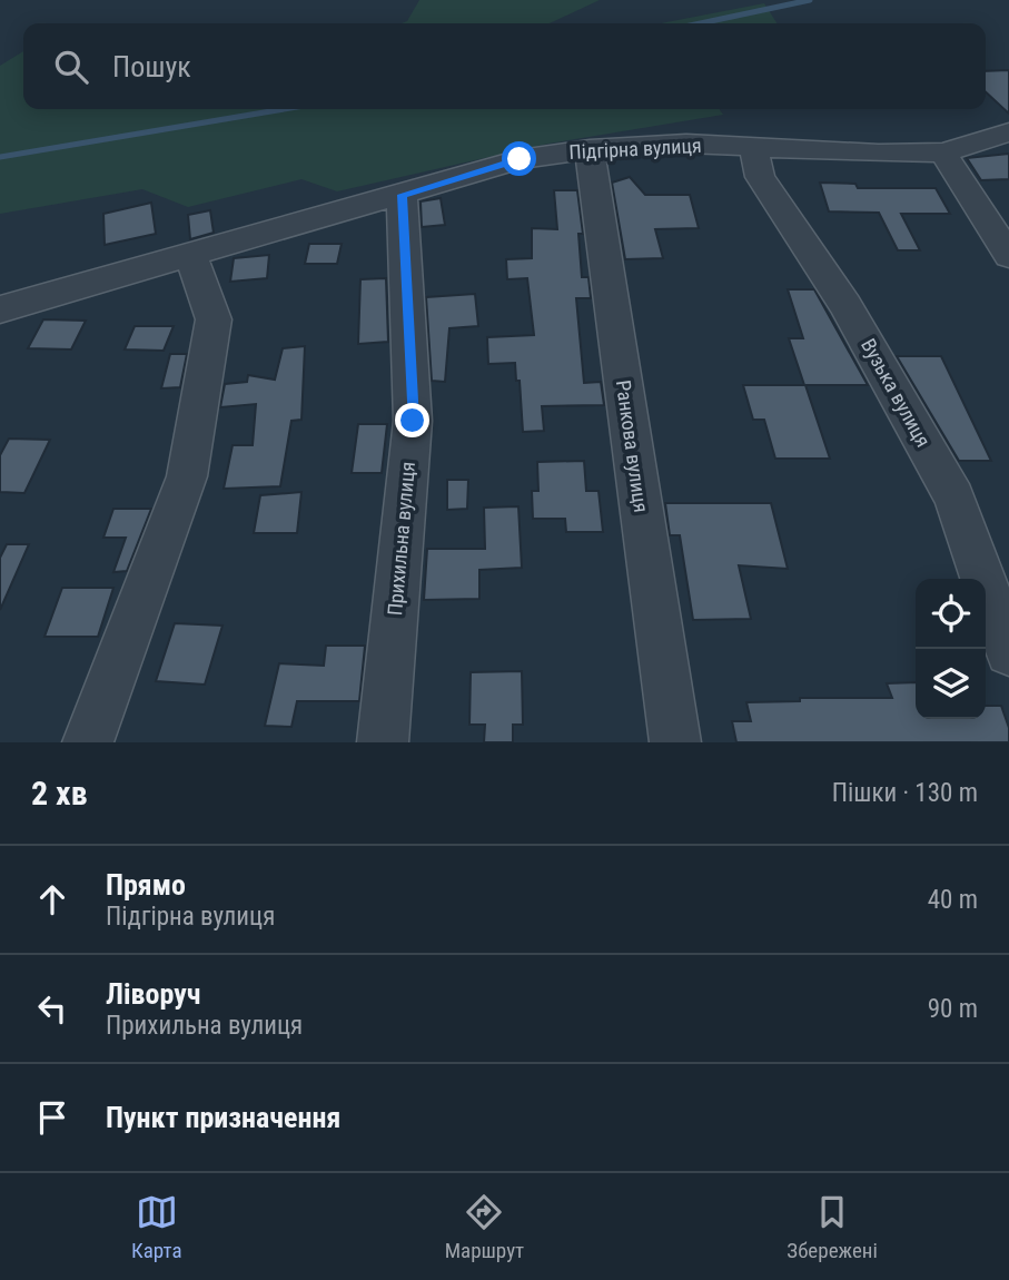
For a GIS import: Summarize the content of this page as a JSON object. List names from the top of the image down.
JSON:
{
  "streets": {
    "street": [
      "Підгірна вулиця",
      "Вузька вулиця",
      "Ранкова вулиця",
      "Прихильна вулиця"
    ]
  },
  "crossings": [
    ["Підгірна вулиця", "Вузька вулиця"],
    ["Підгірна вулиця", "Ранкова вулиця"],
    ["Підгірна вулиця", "Прихильна вулиця"]
  ],
  "page": {
    "search": "Пошук",
    "heading": ["2 хв", "Пішки · 130 m"],
    "list": [
      ["Прямо", "Підгірна вулиця", "40 m"],
      ["Ліворуч", "Прихильна вулиця", "90 m"],
      "Пункт призначення"
    ],
    "nav": ["Карта", "Маршрут", "Збережені"]
  }
}
